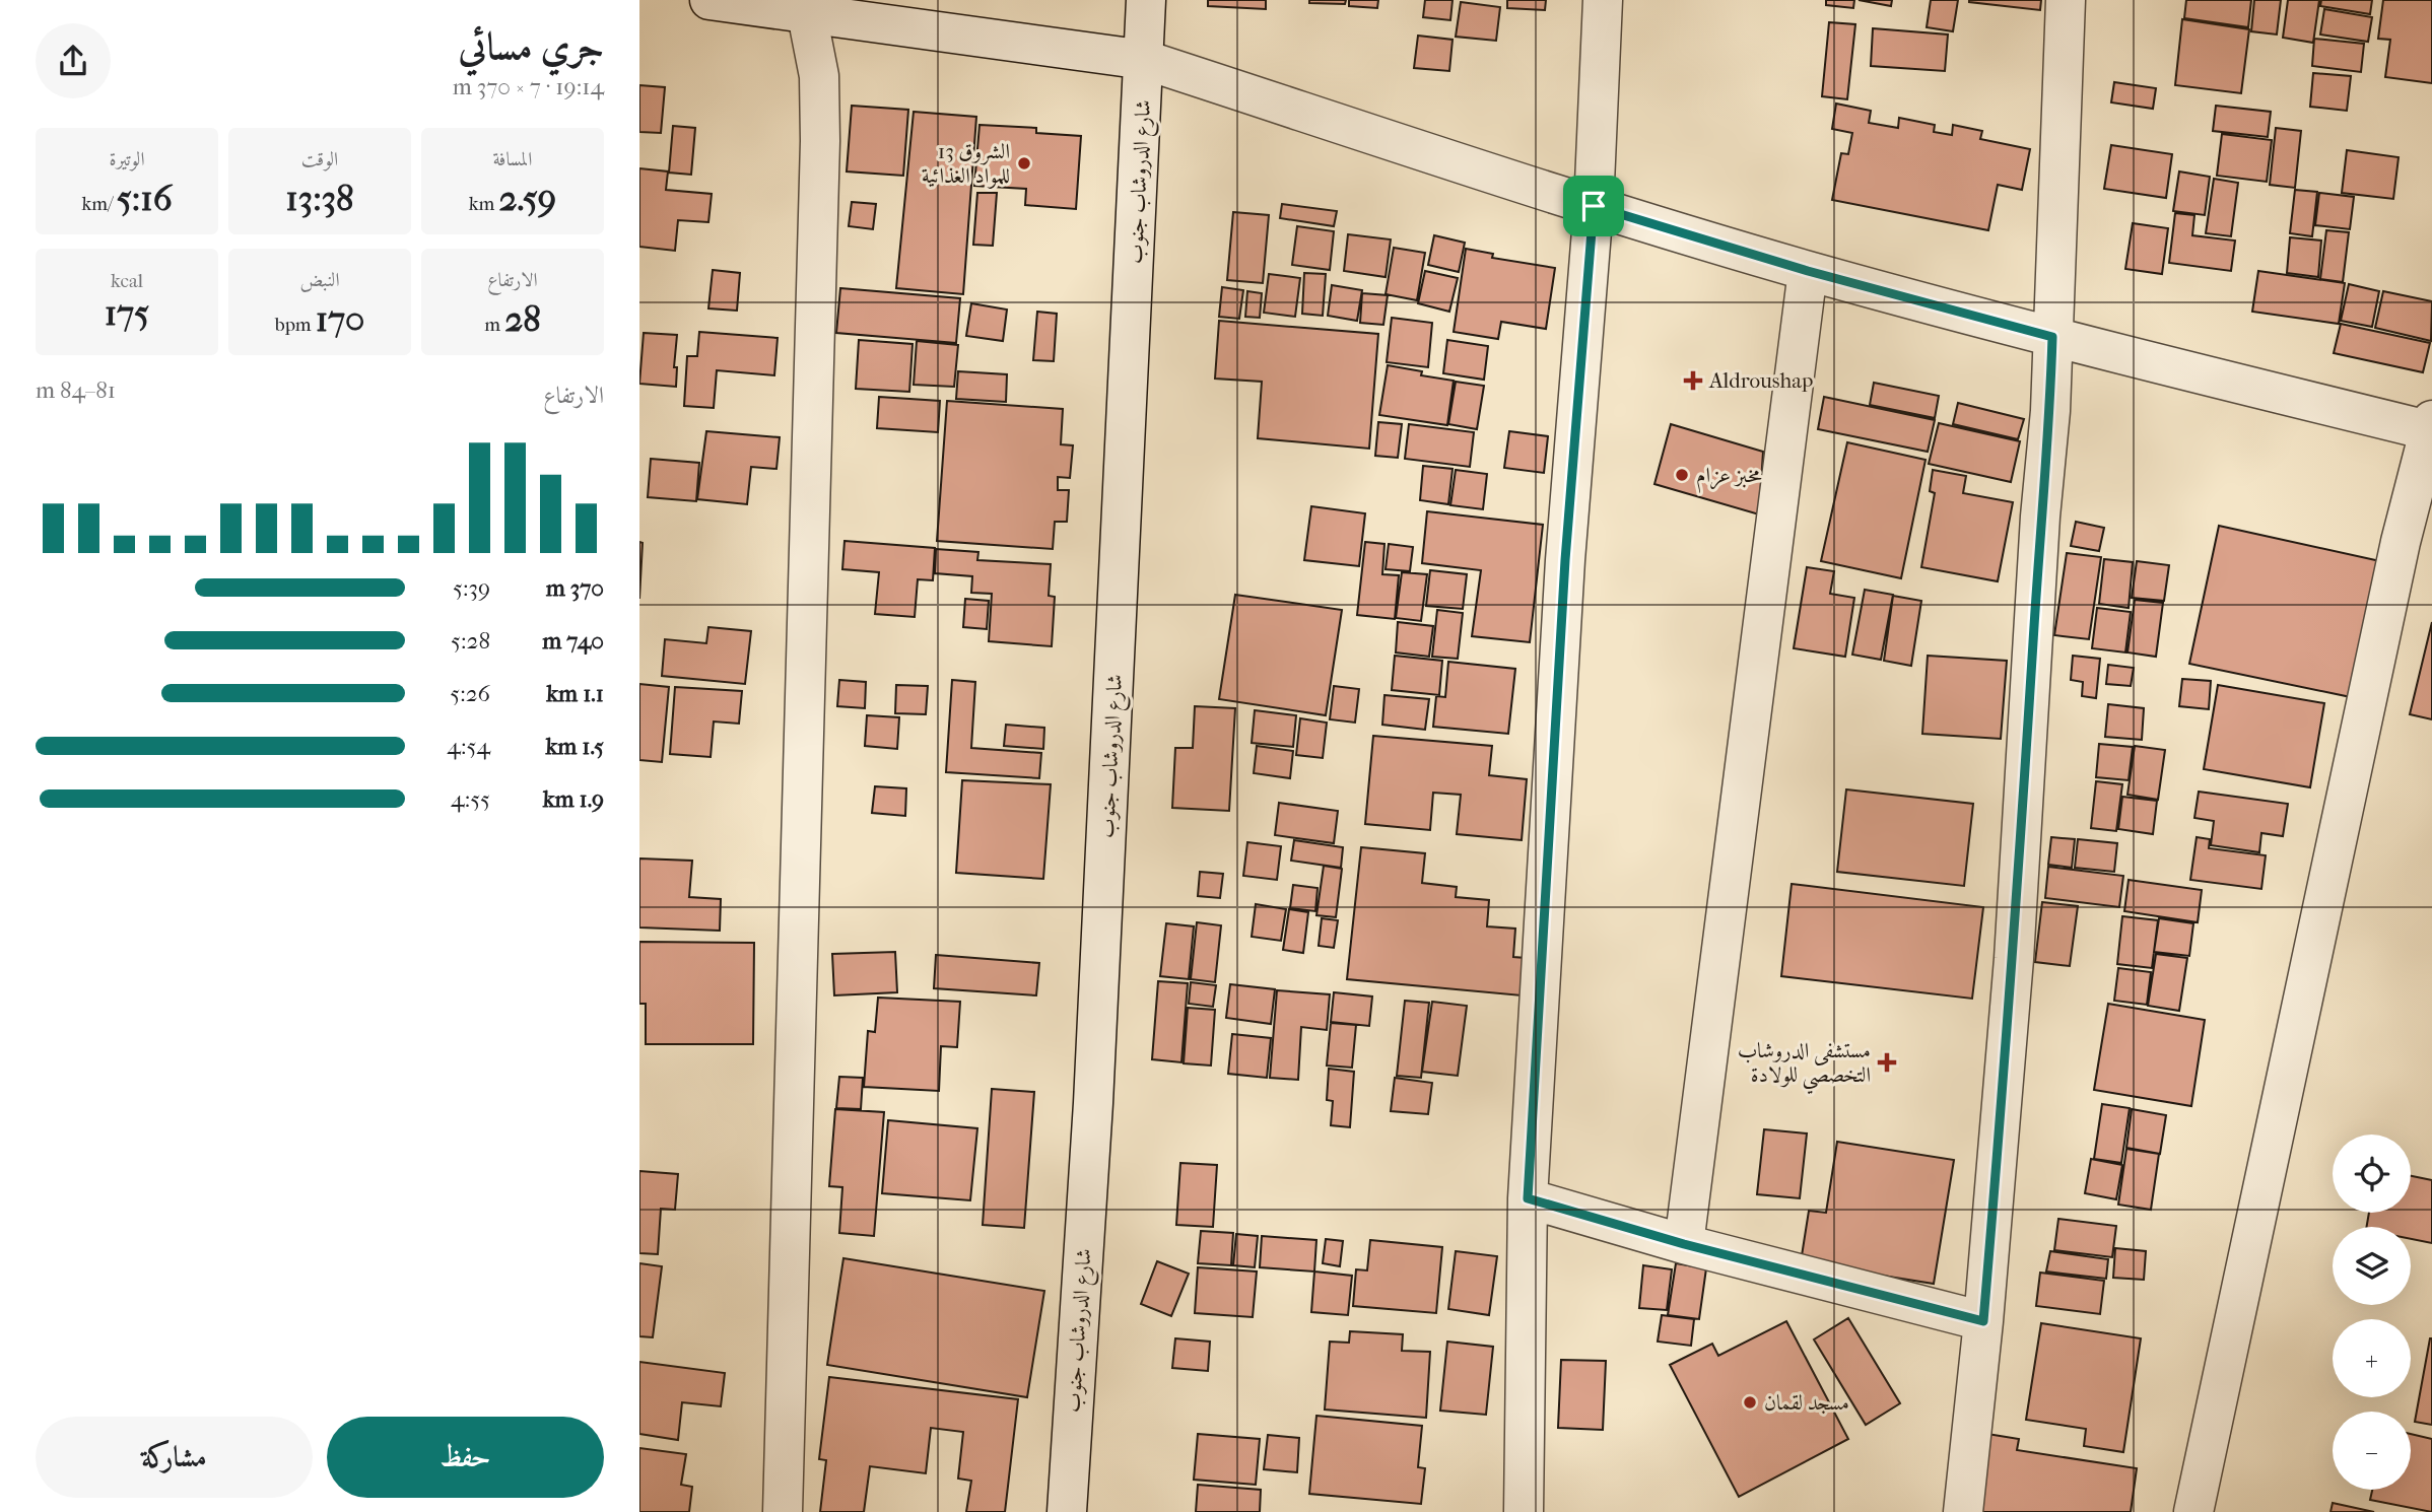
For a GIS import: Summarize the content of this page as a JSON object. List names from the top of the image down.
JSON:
{
  "streets": {
    "street": ["شارع الدروشاب جنوب"]
  },
  "places": {
    "other": ["الشروق 13 للمواد الغذائية", "مخبز عزام", "مسجد لقمان"],
    "health": ["Aldroushap", "مستشفى الدروشاب التخصصي للولادة"]
  },
  "page": {
    "heading": ["جري مسائي", "19:14 · 7 × 370 m"],
    "stats": [
      ["المسافة", "2.59 km"],
      ["الوقت", "13:38"],
      ["الوتيرة", "5:16 /km"],
      ["الارتفاع", "28 m"],
      ["النبض", "170 bpm"],
      ["kcal", "175"]
    ],
    "chart": ["الارتفاع", "81–84 m"],
    "list": [
      {
        "name": "370 m",
        "note": "5:39"
      },
      {
        "name": "740 m",
        "note": "5:28"
      },
      {
        "name": "1.1 km",
        "note": "5:26"
      },
      {
        "name": "1.5 km",
        "note": "4:54"
      },
      {
        "name": "1.9 km",
        "note": "4:55"
      }
    ],
    "map_buttons": ["+", "−"],
    "buttons": ["حفظ", "مشاركة"]
  }
}
